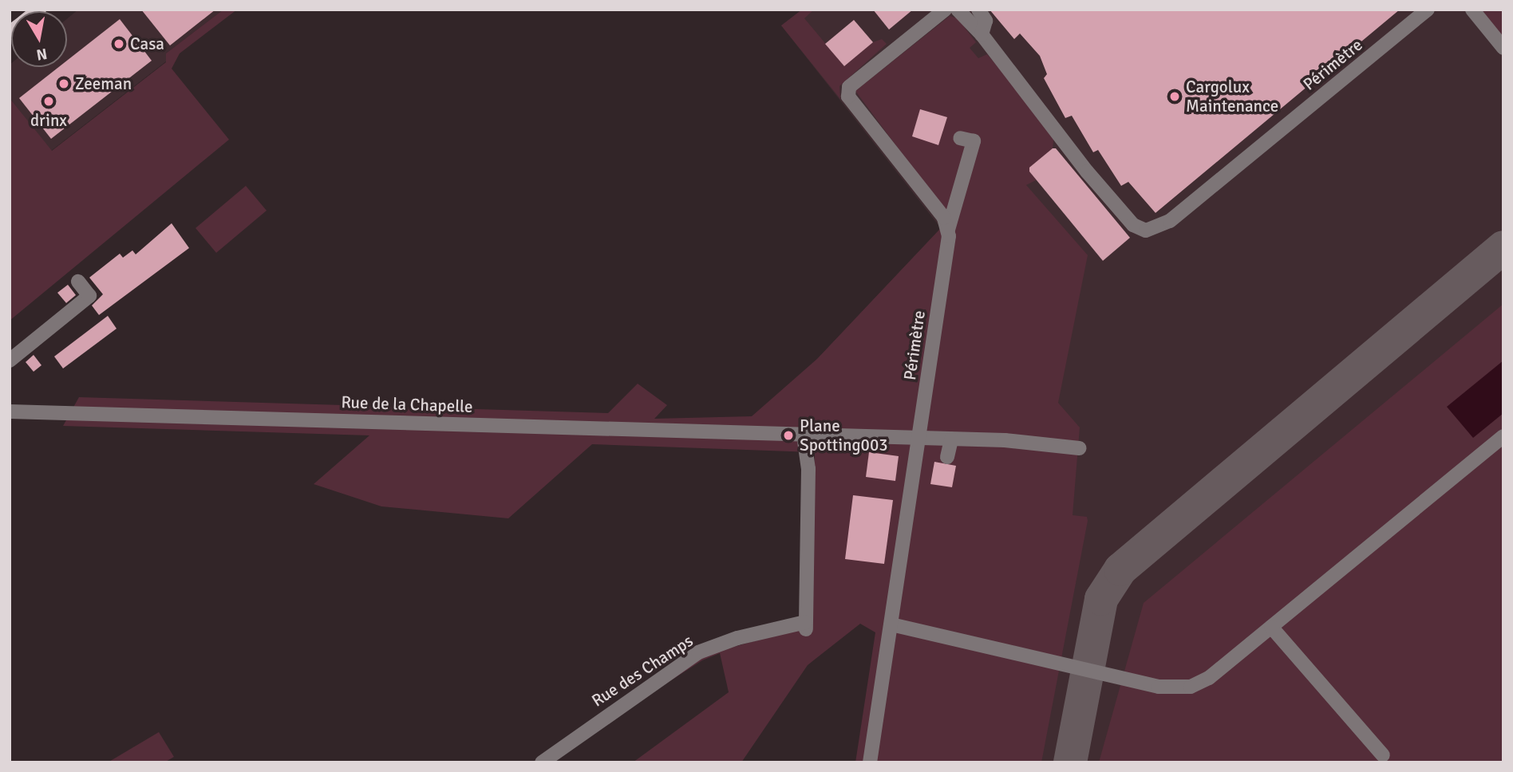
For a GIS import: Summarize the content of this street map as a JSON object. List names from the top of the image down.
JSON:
{
  "streets": {
    "street": ["Périmètre", "Rue de la Chapelle", "Rue des Champs"]
  },
  "crossings": [
    ["Périmètre", "Rue de la Chapelle"],
    ["Rue de la Chapelle", "Rue des Champs"]
  ],
  "places": [
    "Casa",
    "Zeeman",
    "Cargolux Maintenance",
    "drinx",
    "Plane Spotting003"
  ],
  "north": "bottom"
}
